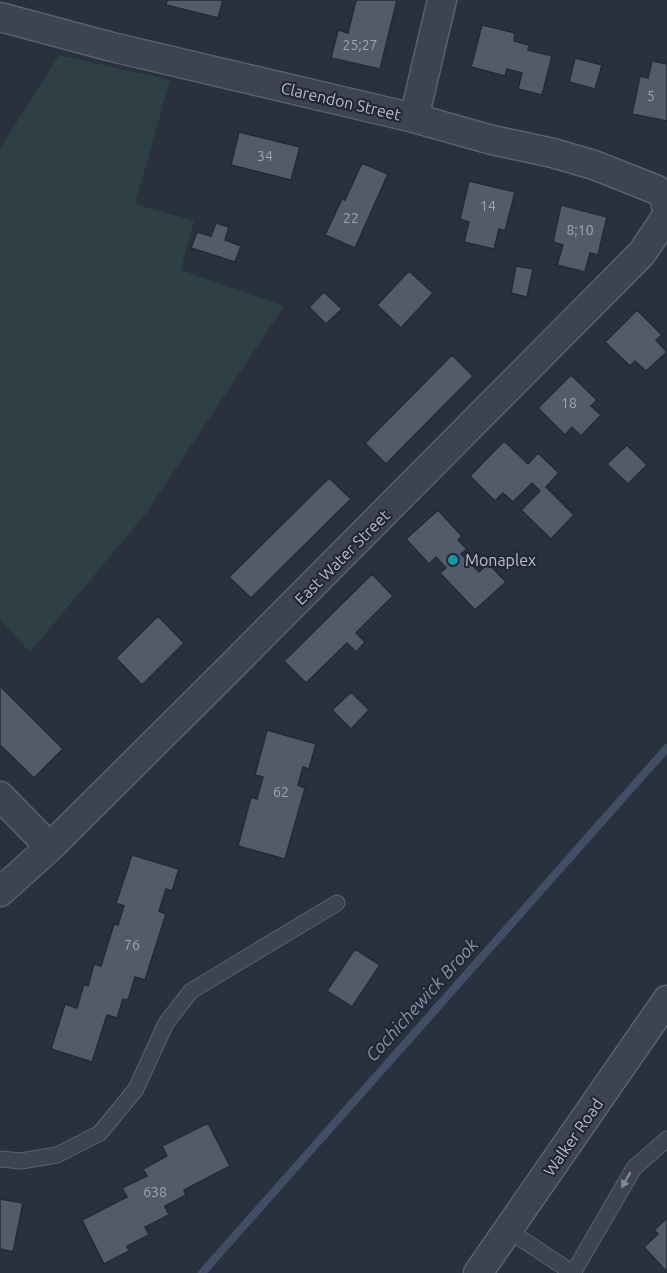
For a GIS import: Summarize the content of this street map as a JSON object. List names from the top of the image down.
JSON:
{
  "streets": {
    "street": ["Clarendon Street", "East Water Street", "Walker Road"]
  },
  "crossings": [
    ["Clarendon Street", "East Water Street"]
  ],
  "water": ["Cochichewick Brook"],
  "places": ["Monaplex"],
  "house_numbers": [
    "25;27",
    "5",
    "34",
    "14",
    "22",
    "8;10",
    "18",
    "62",
    "76",
    "638"
  ]
}
